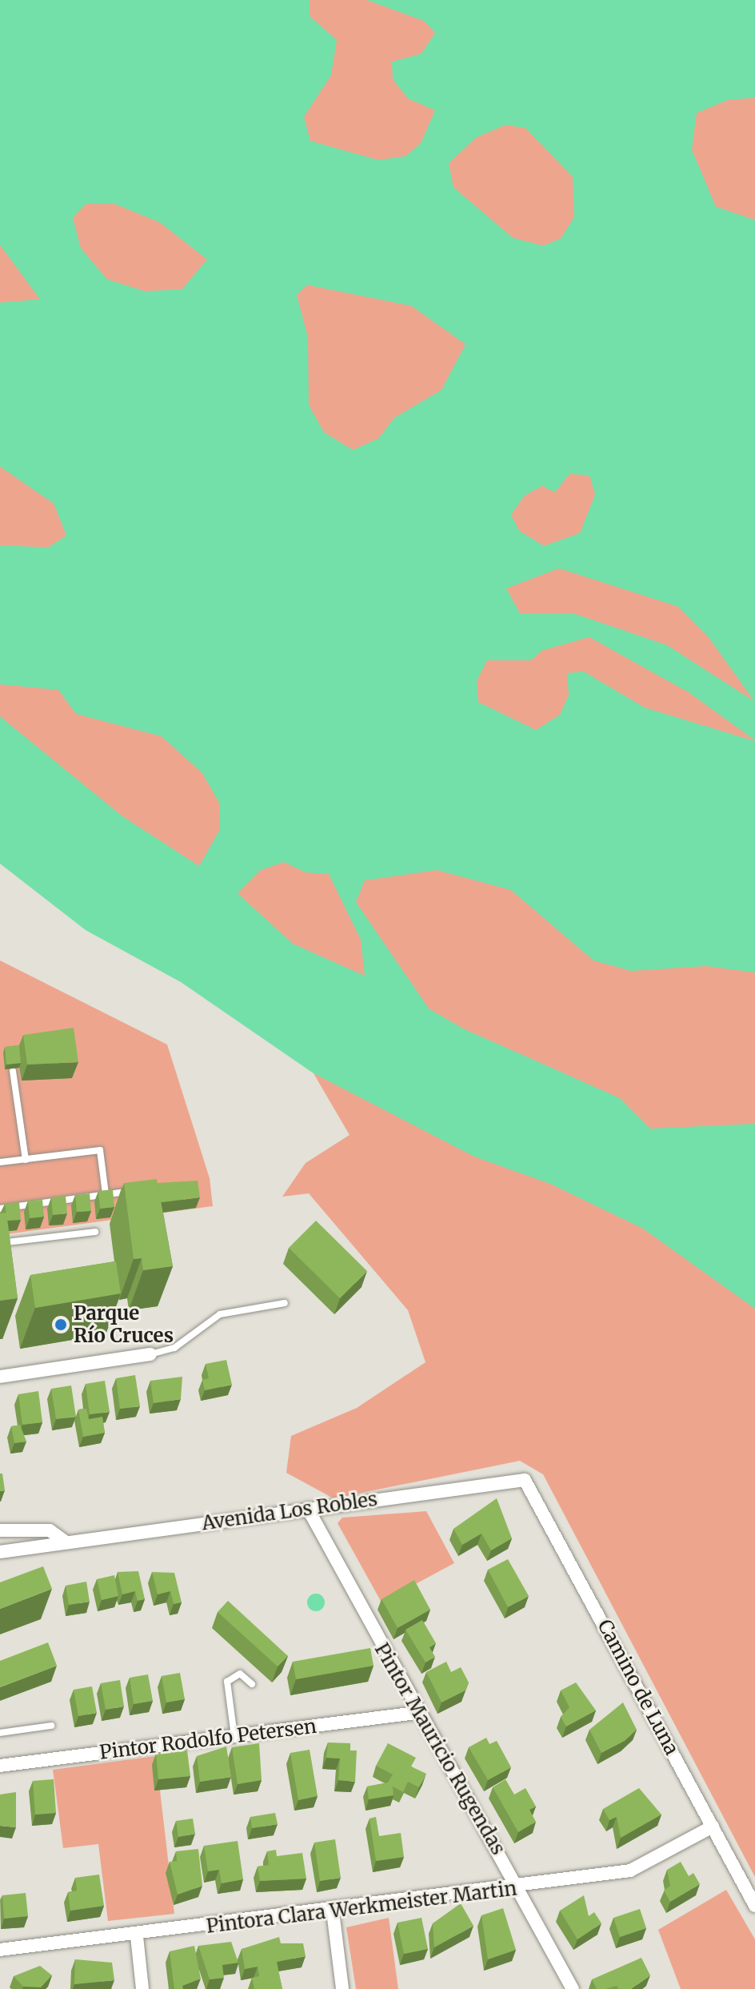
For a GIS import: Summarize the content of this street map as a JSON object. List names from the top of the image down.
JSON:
{
  "streets": {
    "street": [
      "Avenida Los Robles",
      "Camino de Luna",
      "Pintor Rodolfo Petersen",
      "Pintor Mauricio Rugendas",
      "Pintora Clara Werkmeister Martin"
    ]
  },
  "crossings": [
    ["Avenida Los Robles", "Camino de Luna"],
    ["Avenida Los Robles", "Pintor Mauricio Rugendas"],
    ["Camino de Luna", "Pintora Clara Werkmeister Martin"],
    ["Pintor Rodolfo Petersen", "Pintor Mauricio Rugendas"],
    ["Pintor Mauricio Rugendas", "Pintora Clara Werkmeister Martin"]
  ],
  "places": ["Parque Río Cruces"]
}
